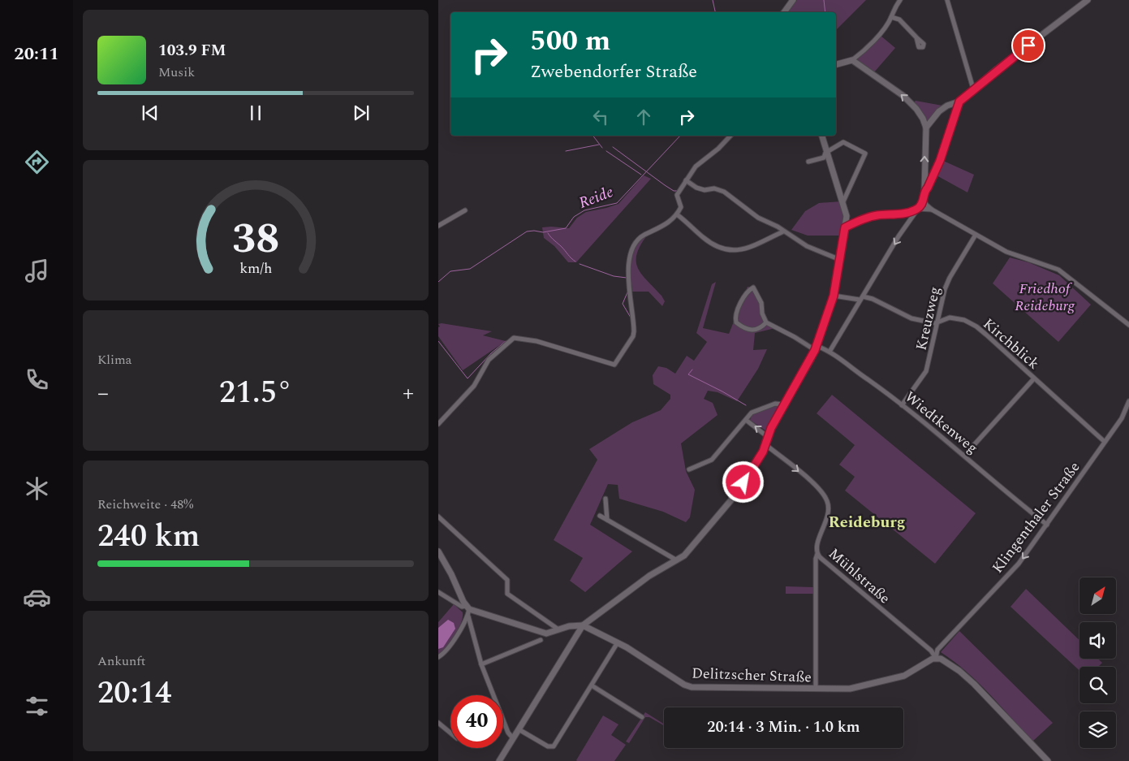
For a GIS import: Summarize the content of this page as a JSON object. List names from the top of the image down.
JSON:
{
  "streets": {
    "street": [
      "Kreuzweg",
      "Kirchblick",
      "Wiedtkenweg",
      "Klingenthaler Straße",
      "Mühlstraße",
      "Delitzscher Straße"
    ]
  },
  "crossings": [
    ["Kreuzweg", "Kirchblick"],
    ["Kreuzweg", "Wiedtkenweg"],
    ["Kirchblick", "Klingenthaler Straße"],
    ["Wiedtkenweg", "Klingenthaler Straße"],
    ["Klingenthaler Straße", "Mühlstraße"],
    ["Klingenthaler Straße", "Delitzscher Straße"],
    ["Mühlstraße", "Delitzscher Straße"]
  ],
  "one_way": ["Klingenthaler Straße", "Mühlstraße"],
  "districts": ["Reideburg"],
  "water": ["Reide"],
  "parks": ["Friedhof Reideburg"],
  "north": "top right",
  "page": {
    "tabs": "20:11",
    "turn": ["500 m", "Zwebendorfer Straße"],
    "song": ["103.9 FM", "Musik"],
    "tile": [
      "Klima",
      ["Reichweite · 48%", "240 km"],
      ["Ankunft", "20:14"]
    ],
    "heat": ["−", "21.5°", "+"],
    "limit": "40",
    "trip": "20:14 · 3 Min. · 1.0 km",
    "gauge": ["38", "km/h"]
  }
}
